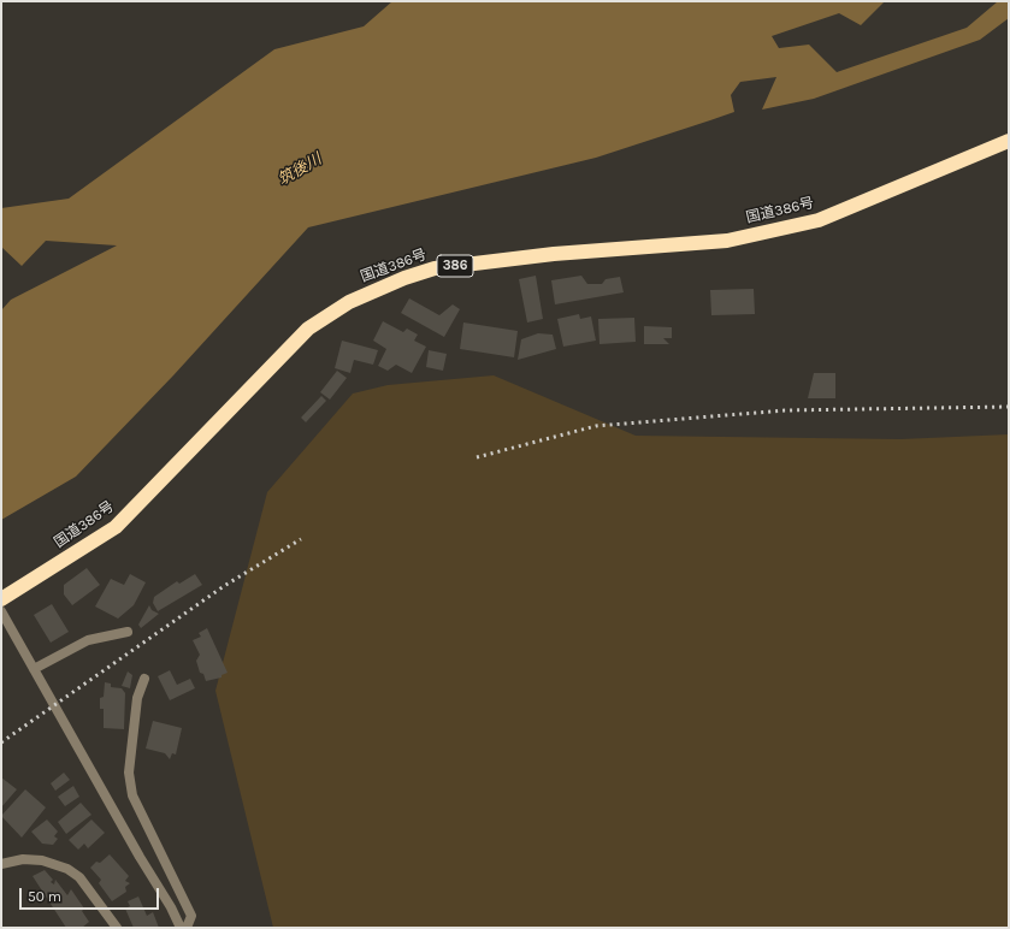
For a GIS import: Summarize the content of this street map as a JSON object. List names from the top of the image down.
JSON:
{
  "streets": {
    "highway": ["国道386号", "386"]
  },
  "water": ["筑後川"],
  "scale_bar": "50 m"
}
